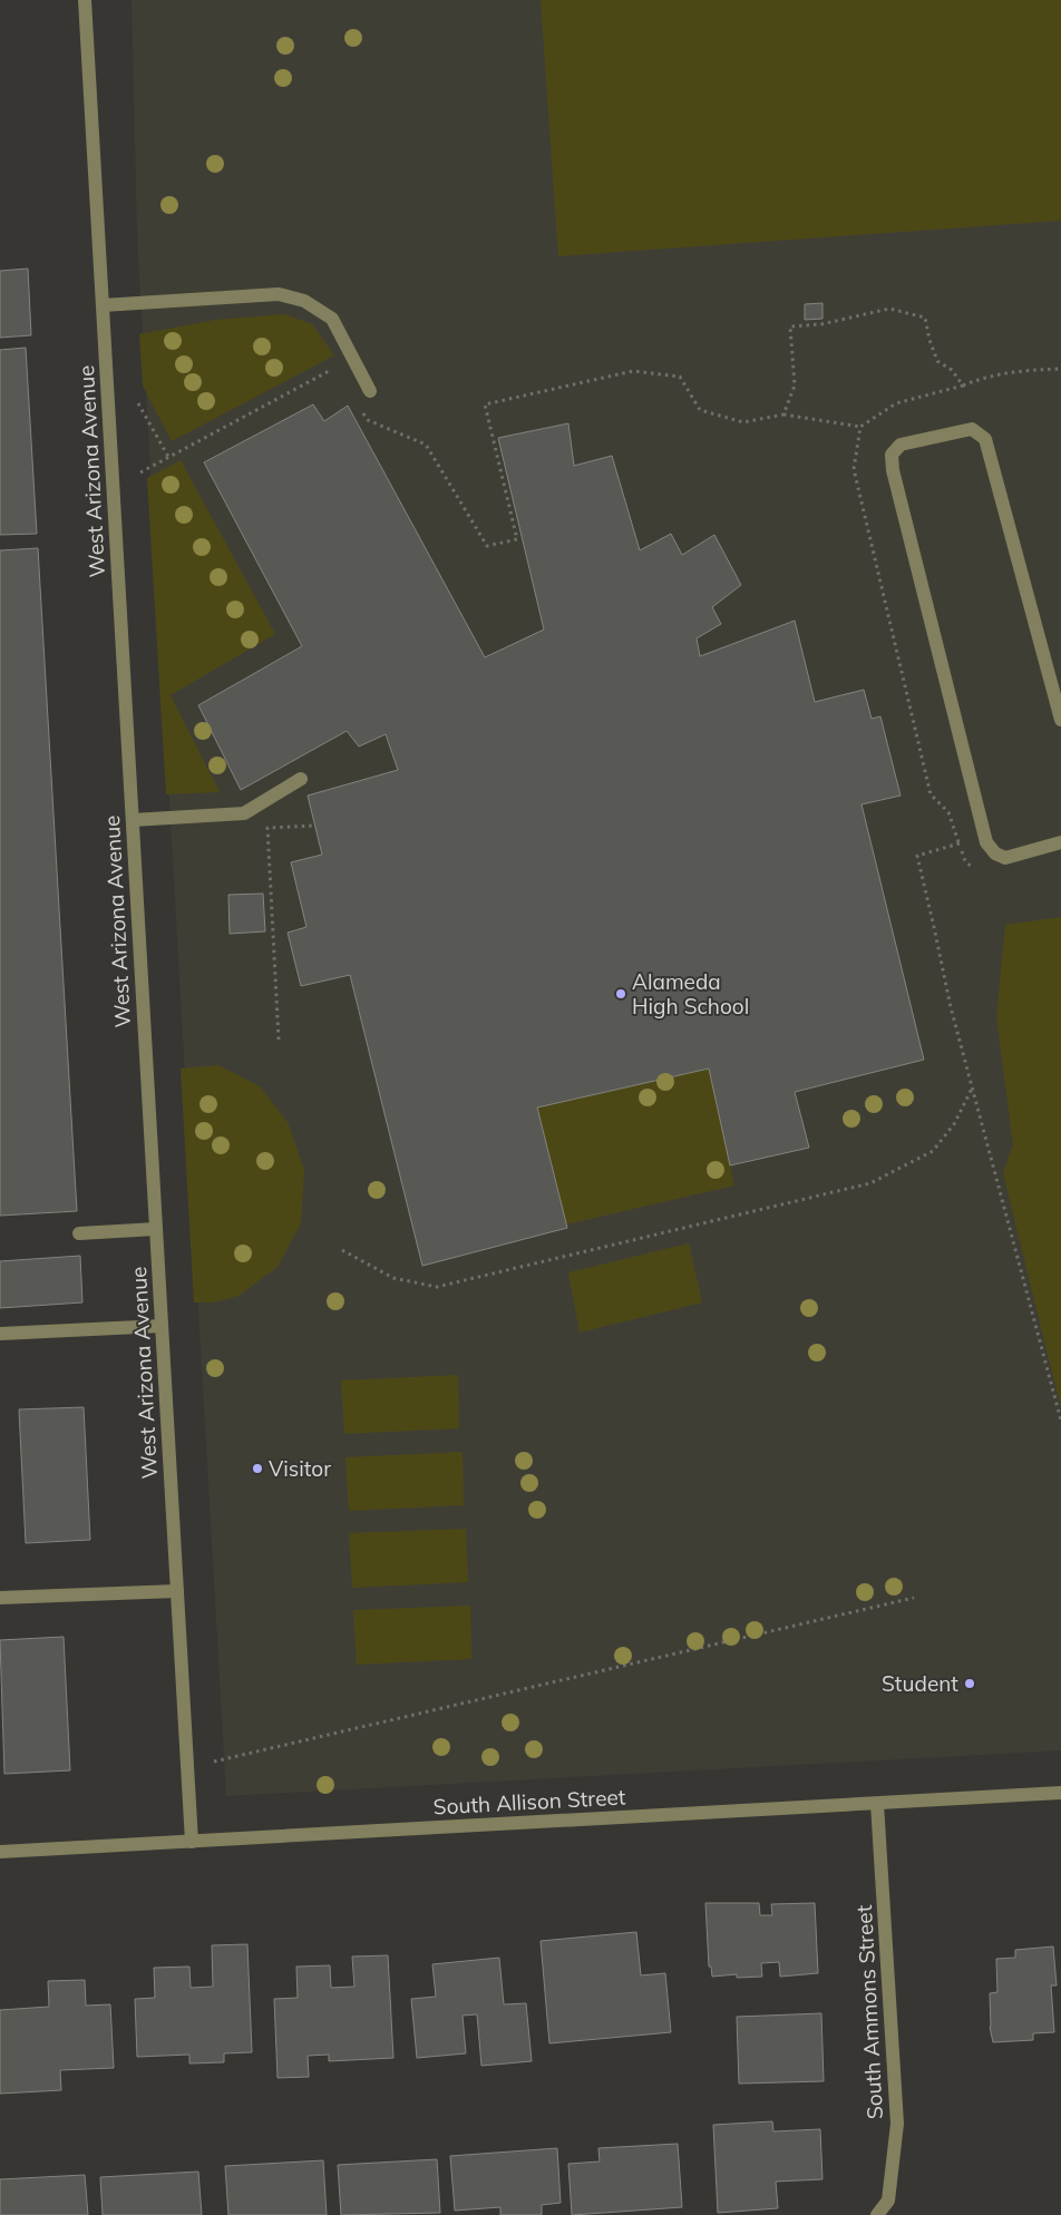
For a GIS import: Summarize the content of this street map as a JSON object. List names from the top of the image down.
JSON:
{
  "streets": {
    "street": ["West Arizona Avenue", "South Allison Street", "South Ammons Street"]
  },
  "crossings": [
    ["West Arizona Avenue", "South Allison Street"],
    ["South Allison Street", "South Ammons Street"]
  ],
  "places": ["Alameda High School", "Visitor", "Student"]
}
